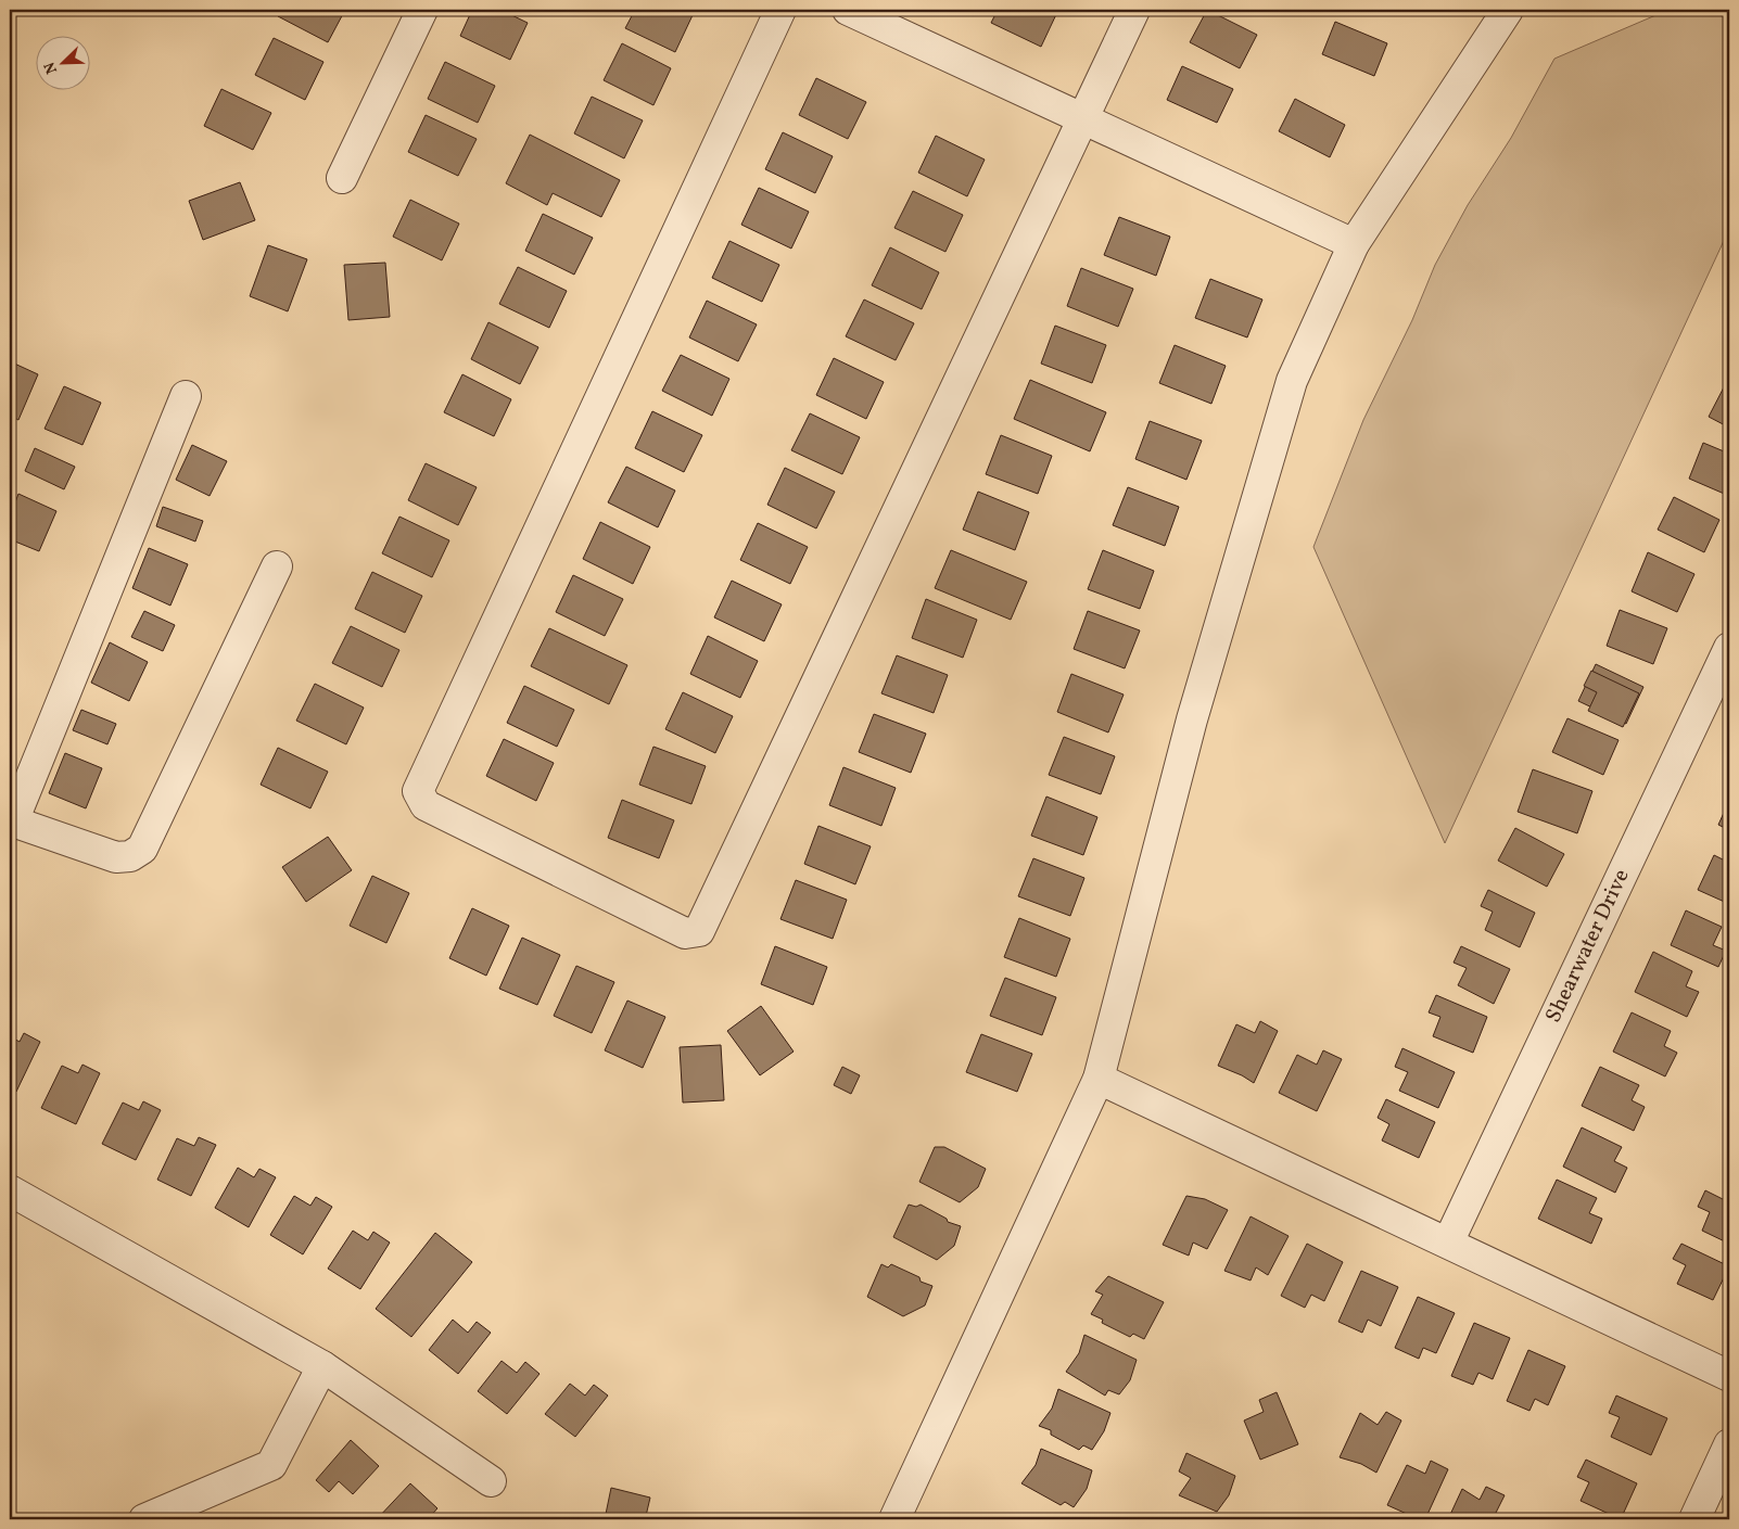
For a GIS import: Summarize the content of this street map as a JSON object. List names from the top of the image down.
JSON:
{
  "streets": {
    "street": ["Shearwater Drive"]
  },
  "north": "bottom left"
}
